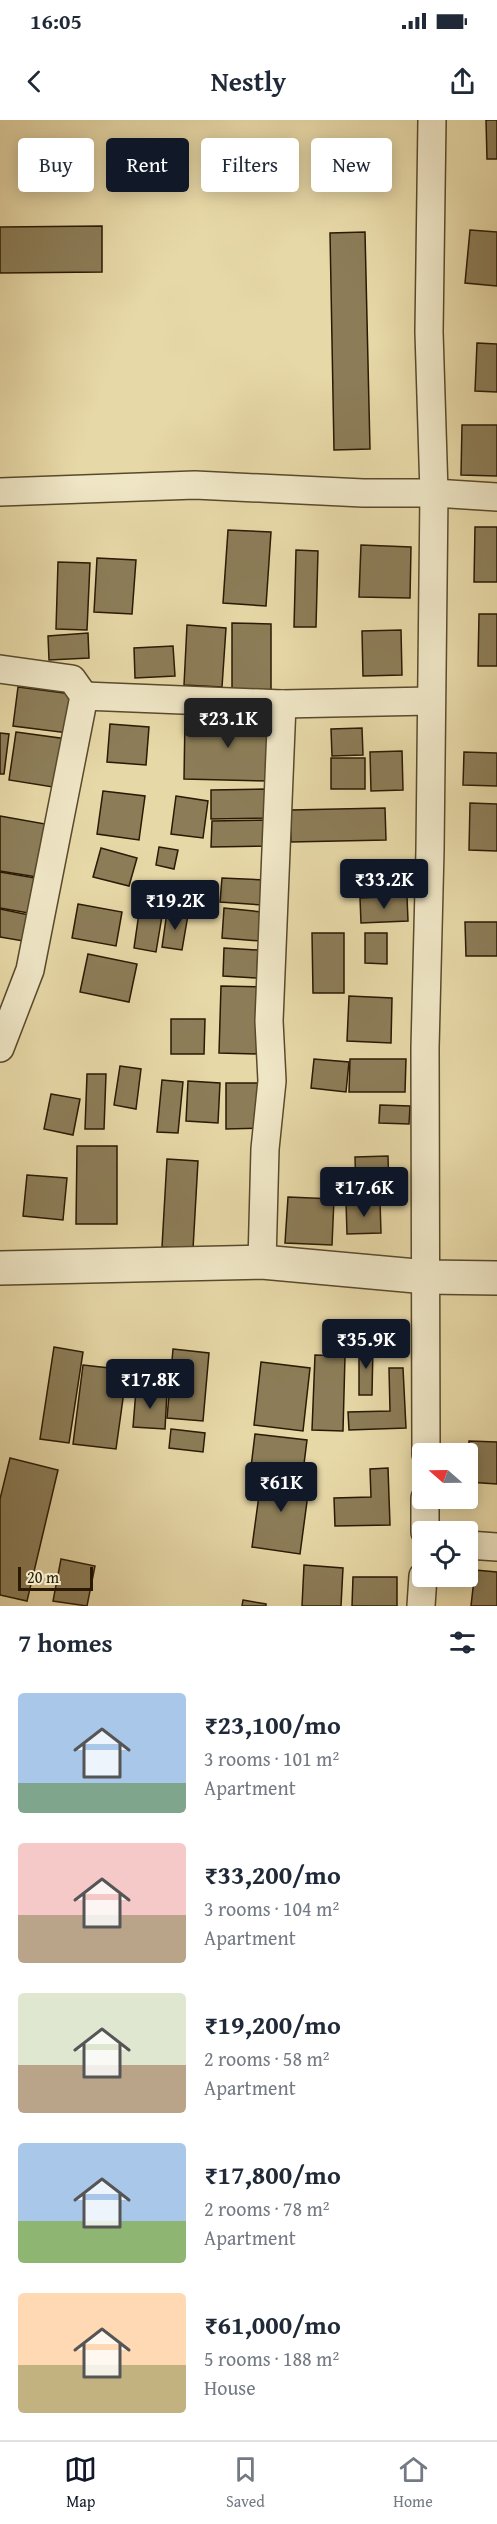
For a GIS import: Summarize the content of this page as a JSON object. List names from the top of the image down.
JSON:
{
  "scale_bar": "20 m",
  "north": "left",
  "page": {
    "status": "16:05",
    "header": "Nestly",
    "chip": [
      "Buy",
      "Rent",
      "Filters",
      "New"
    ],
    "price": [
      "₹23.1K",
      "₹33.2K",
      "₹19.2K",
      "₹17.6K",
      "₹35.9K",
      "₹17.8K",
      "₹61K"
    ],
    "scale": "20 m",
    "heading": "7 homes",
    "list": [
      {
        "name": "₹23,100/mo",
        "note": "3 rooms · 101 m² · Apartment"
      },
      {
        "name": "₹33,200/mo",
        "note": "3 rooms · 104 m² · Apartment"
      },
      {
        "name": "₹19,200/mo",
        "note": "2 rooms · 58 m² · Apartment"
      },
      {
        "name": "₹17,800/mo",
        "note": "2 rooms · 78 m² · Apartment"
      },
      {
        "name": "₹61,000/mo",
        "note": "5 rooms · 188 m² · House"
      }
    ],
    "tabs": ["Map", "Saved", "Home"]
  }
}
